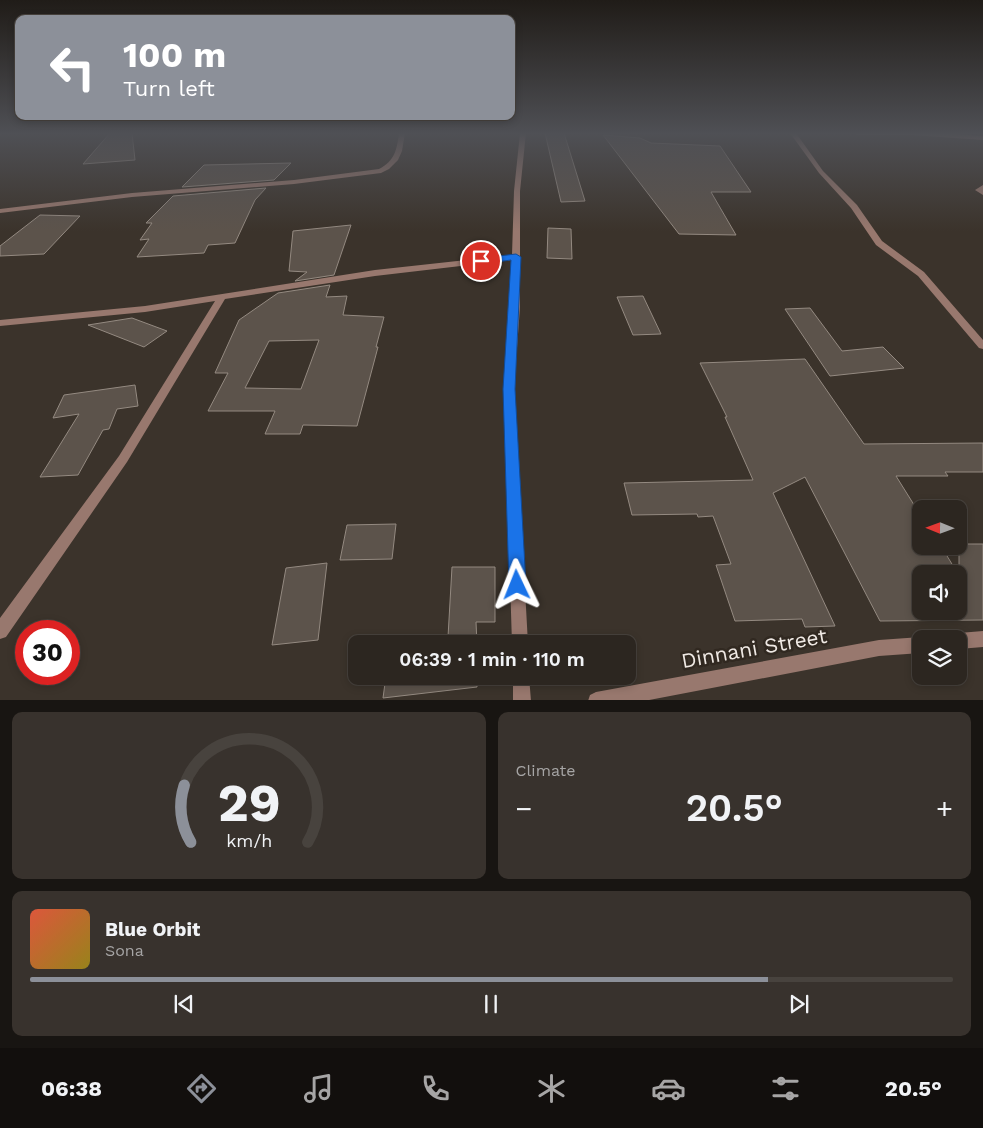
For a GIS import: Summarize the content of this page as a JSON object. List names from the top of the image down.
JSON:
{
  "streets": {
    "street": ["Dinnani Street"]
  },
  "north": "left",
  "page": {
    "turn": ["100 m", "Turn left"],
    "limit": "30",
    "trip": "06:39 · 1 min · 110 m",
    "tile": "Climate",
    "heat": ["−", "20.5°", "+"],
    "song": ["Blue Orbit", "Sona"],
    "tabs": ["06:38", "20.5°"],
    "gauge": ["29", "km/h"]
  }
}
